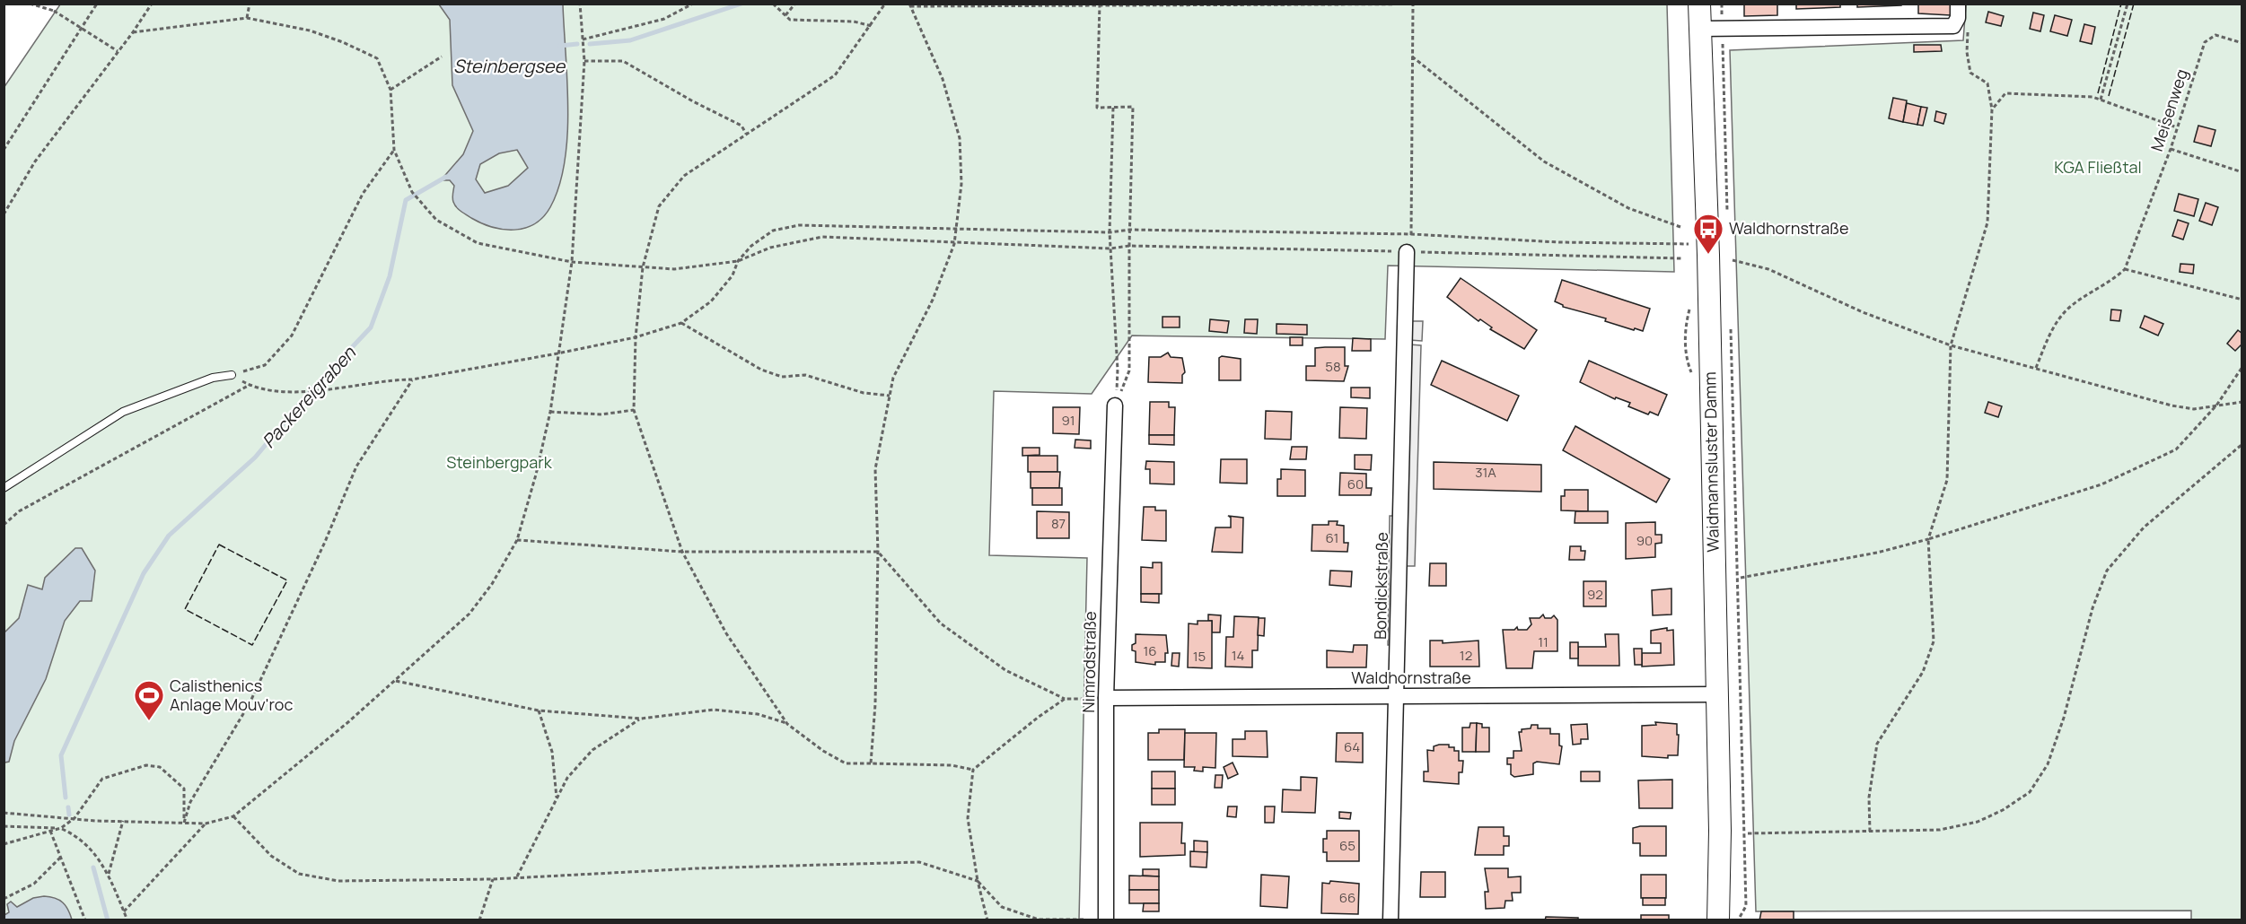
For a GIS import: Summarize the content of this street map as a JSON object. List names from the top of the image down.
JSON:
{
  "streets": {
    "main road": ["Waidmannsluster Damm"],
    "street": ["Bondickstraße", "Nimrodstraße", "Waldhornstraße"],
    "path": ["Meisenweg"]
  },
  "crossings": [
    ["Waidmannsluster Damm", "Waldhornstraße"],
    ["Bondickstraße", "Waldhornstraße"],
    ["Nimrodstraße", "Waldhornstraße"]
  ],
  "water": ["Steinbergsee", "Packereigraben"],
  "parks": ["KGA Fließtal", "Steinbergpark"],
  "places": {
    "bus stop": ["Waldhornstraße"],
    "sports": ["Calisthenics Anlage Mouv'roc"]
  },
  "house_numbers": [
    "58",
    "91",
    "31A",
    "60",
    "87",
    "61",
    "90",
    "92",
    "11",
    "16",
    "14",
    "12",
    "15",
    "64",
    "65",
    "66"
  ]
}
